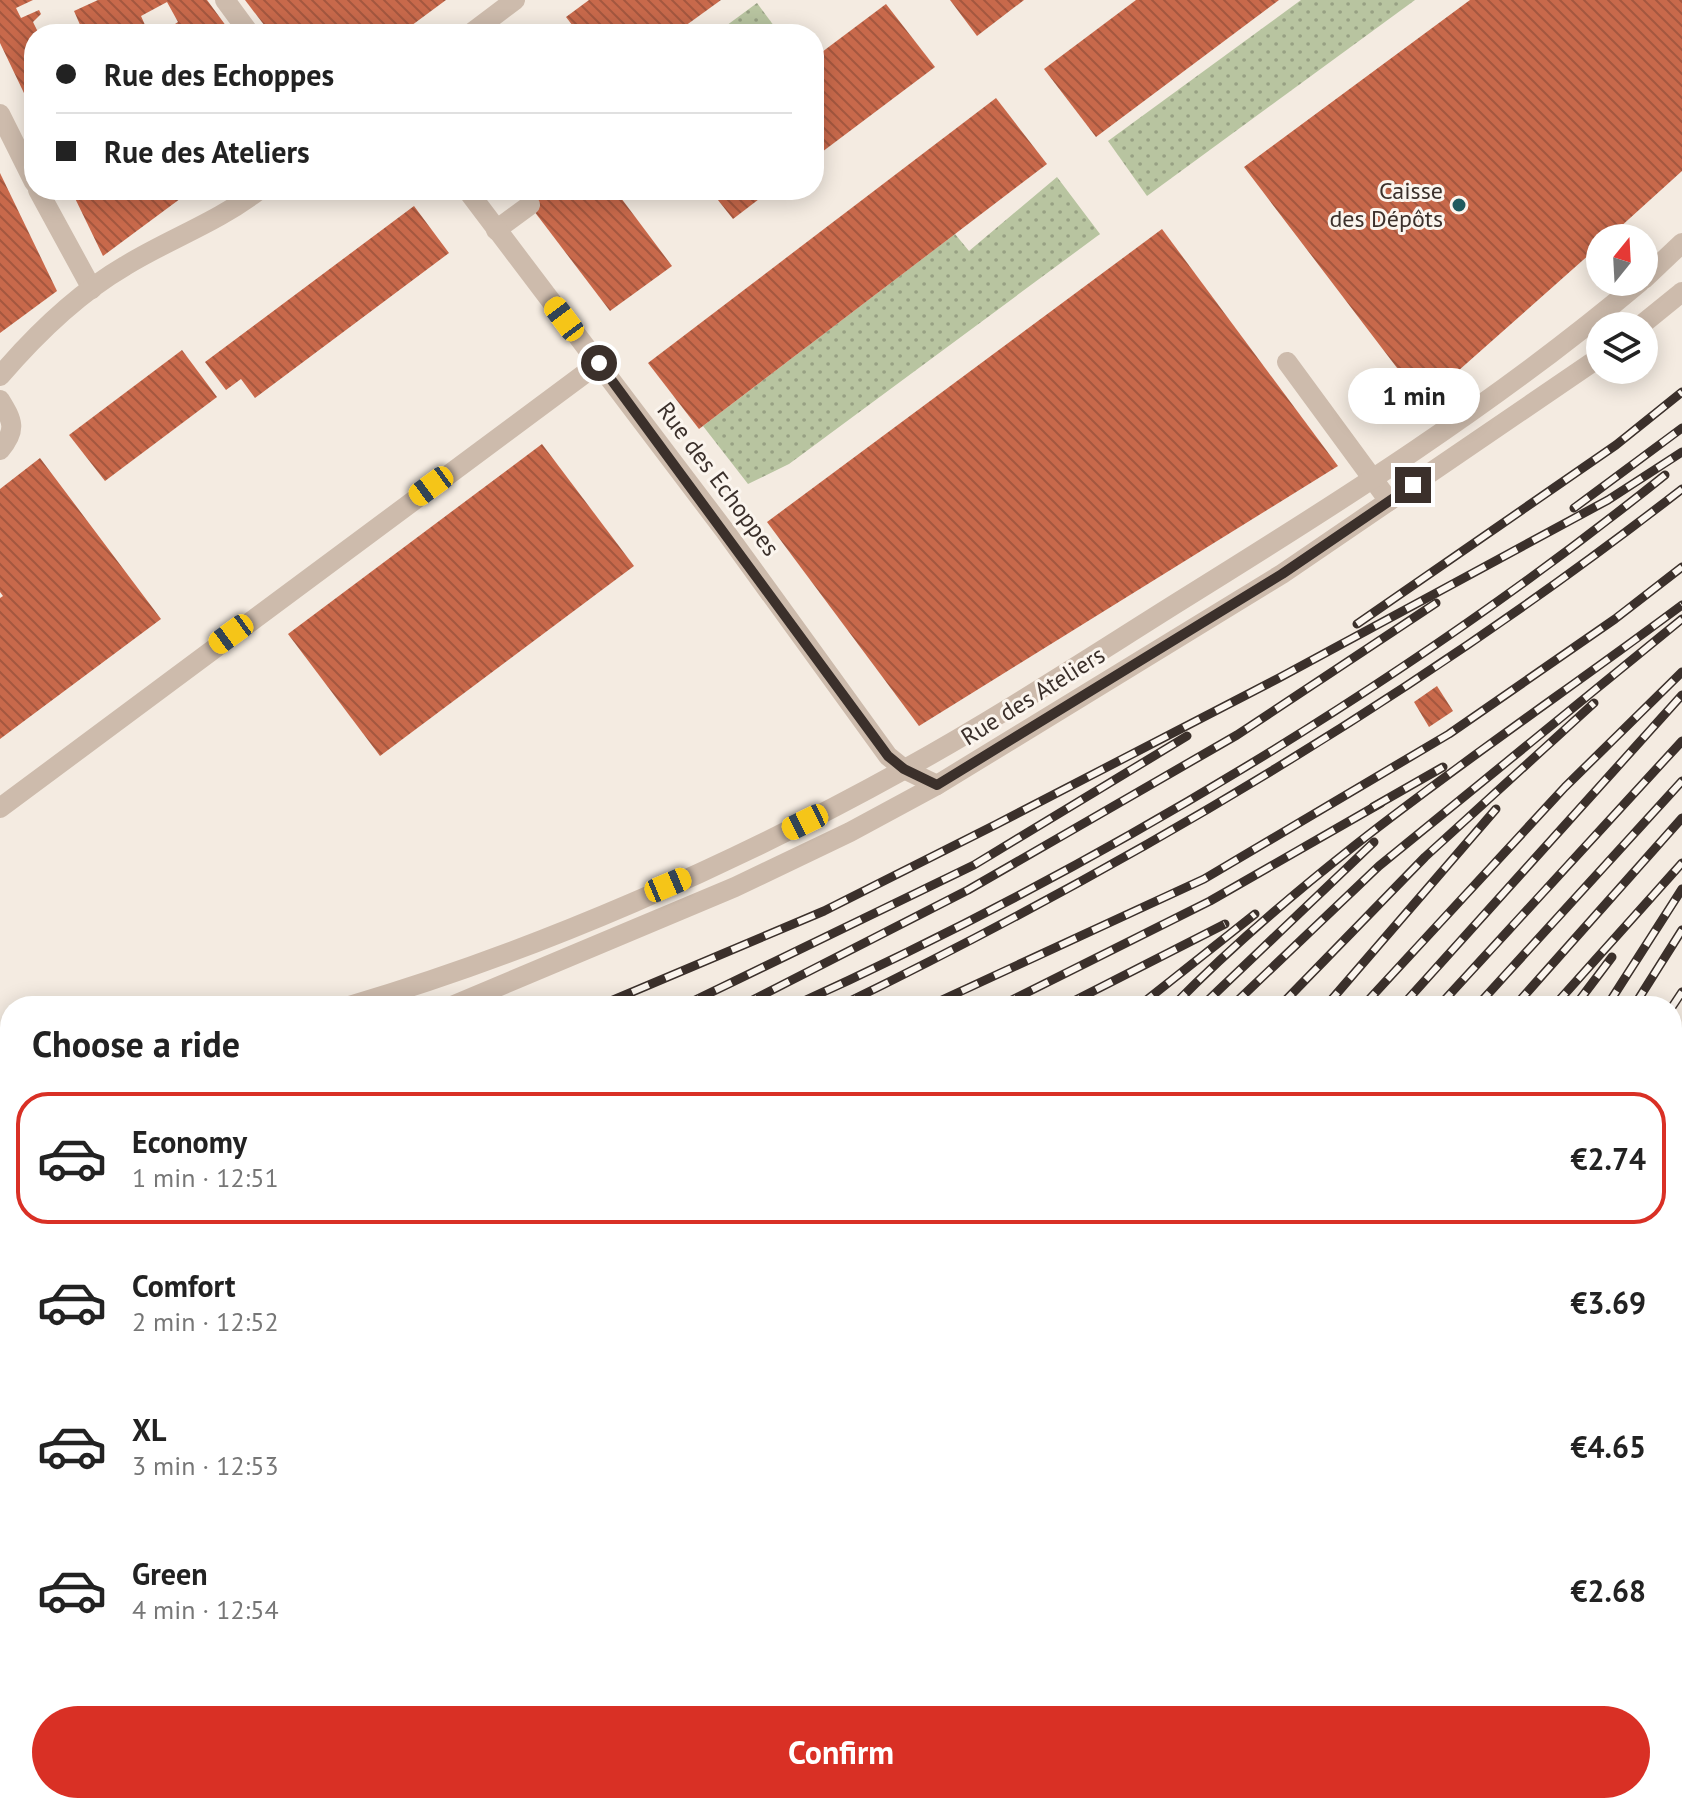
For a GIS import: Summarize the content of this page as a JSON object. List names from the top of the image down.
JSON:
{
  "streets": {
    "street": ["Rue des Echoppes", "Rue des Ateliers"]
  },
  "crossings": [
    ["Rue des Echoppes", "Rue des Ateliers"]
  ],
  "places": ["Caisse des Dépôts"],
  "north": "top",
  "page": {
    "banner": ["Rue des Echoppes", "Rue des Ateliers"],
    "bubble": "1 min",
    "heading": "Choose a ride",
    "list": [
      {
        "name": "Economy",
        "note": "1 min · 12:51",
        "value": "€2.74"
      },
      {
        "name": "Comfort",
        "note": "2 min · 12:52",
        "value": "€3.69"
      },
      {
        "name": "XL",
        "note": "3 min · 12:53",
        "value": "€4.65"
      },
      {
        "name": "Green",
        "note": "4 min · 12:54",
        "value": "€2.68"
      }
    ],
    "buttons": "Confirm"
  }
}
